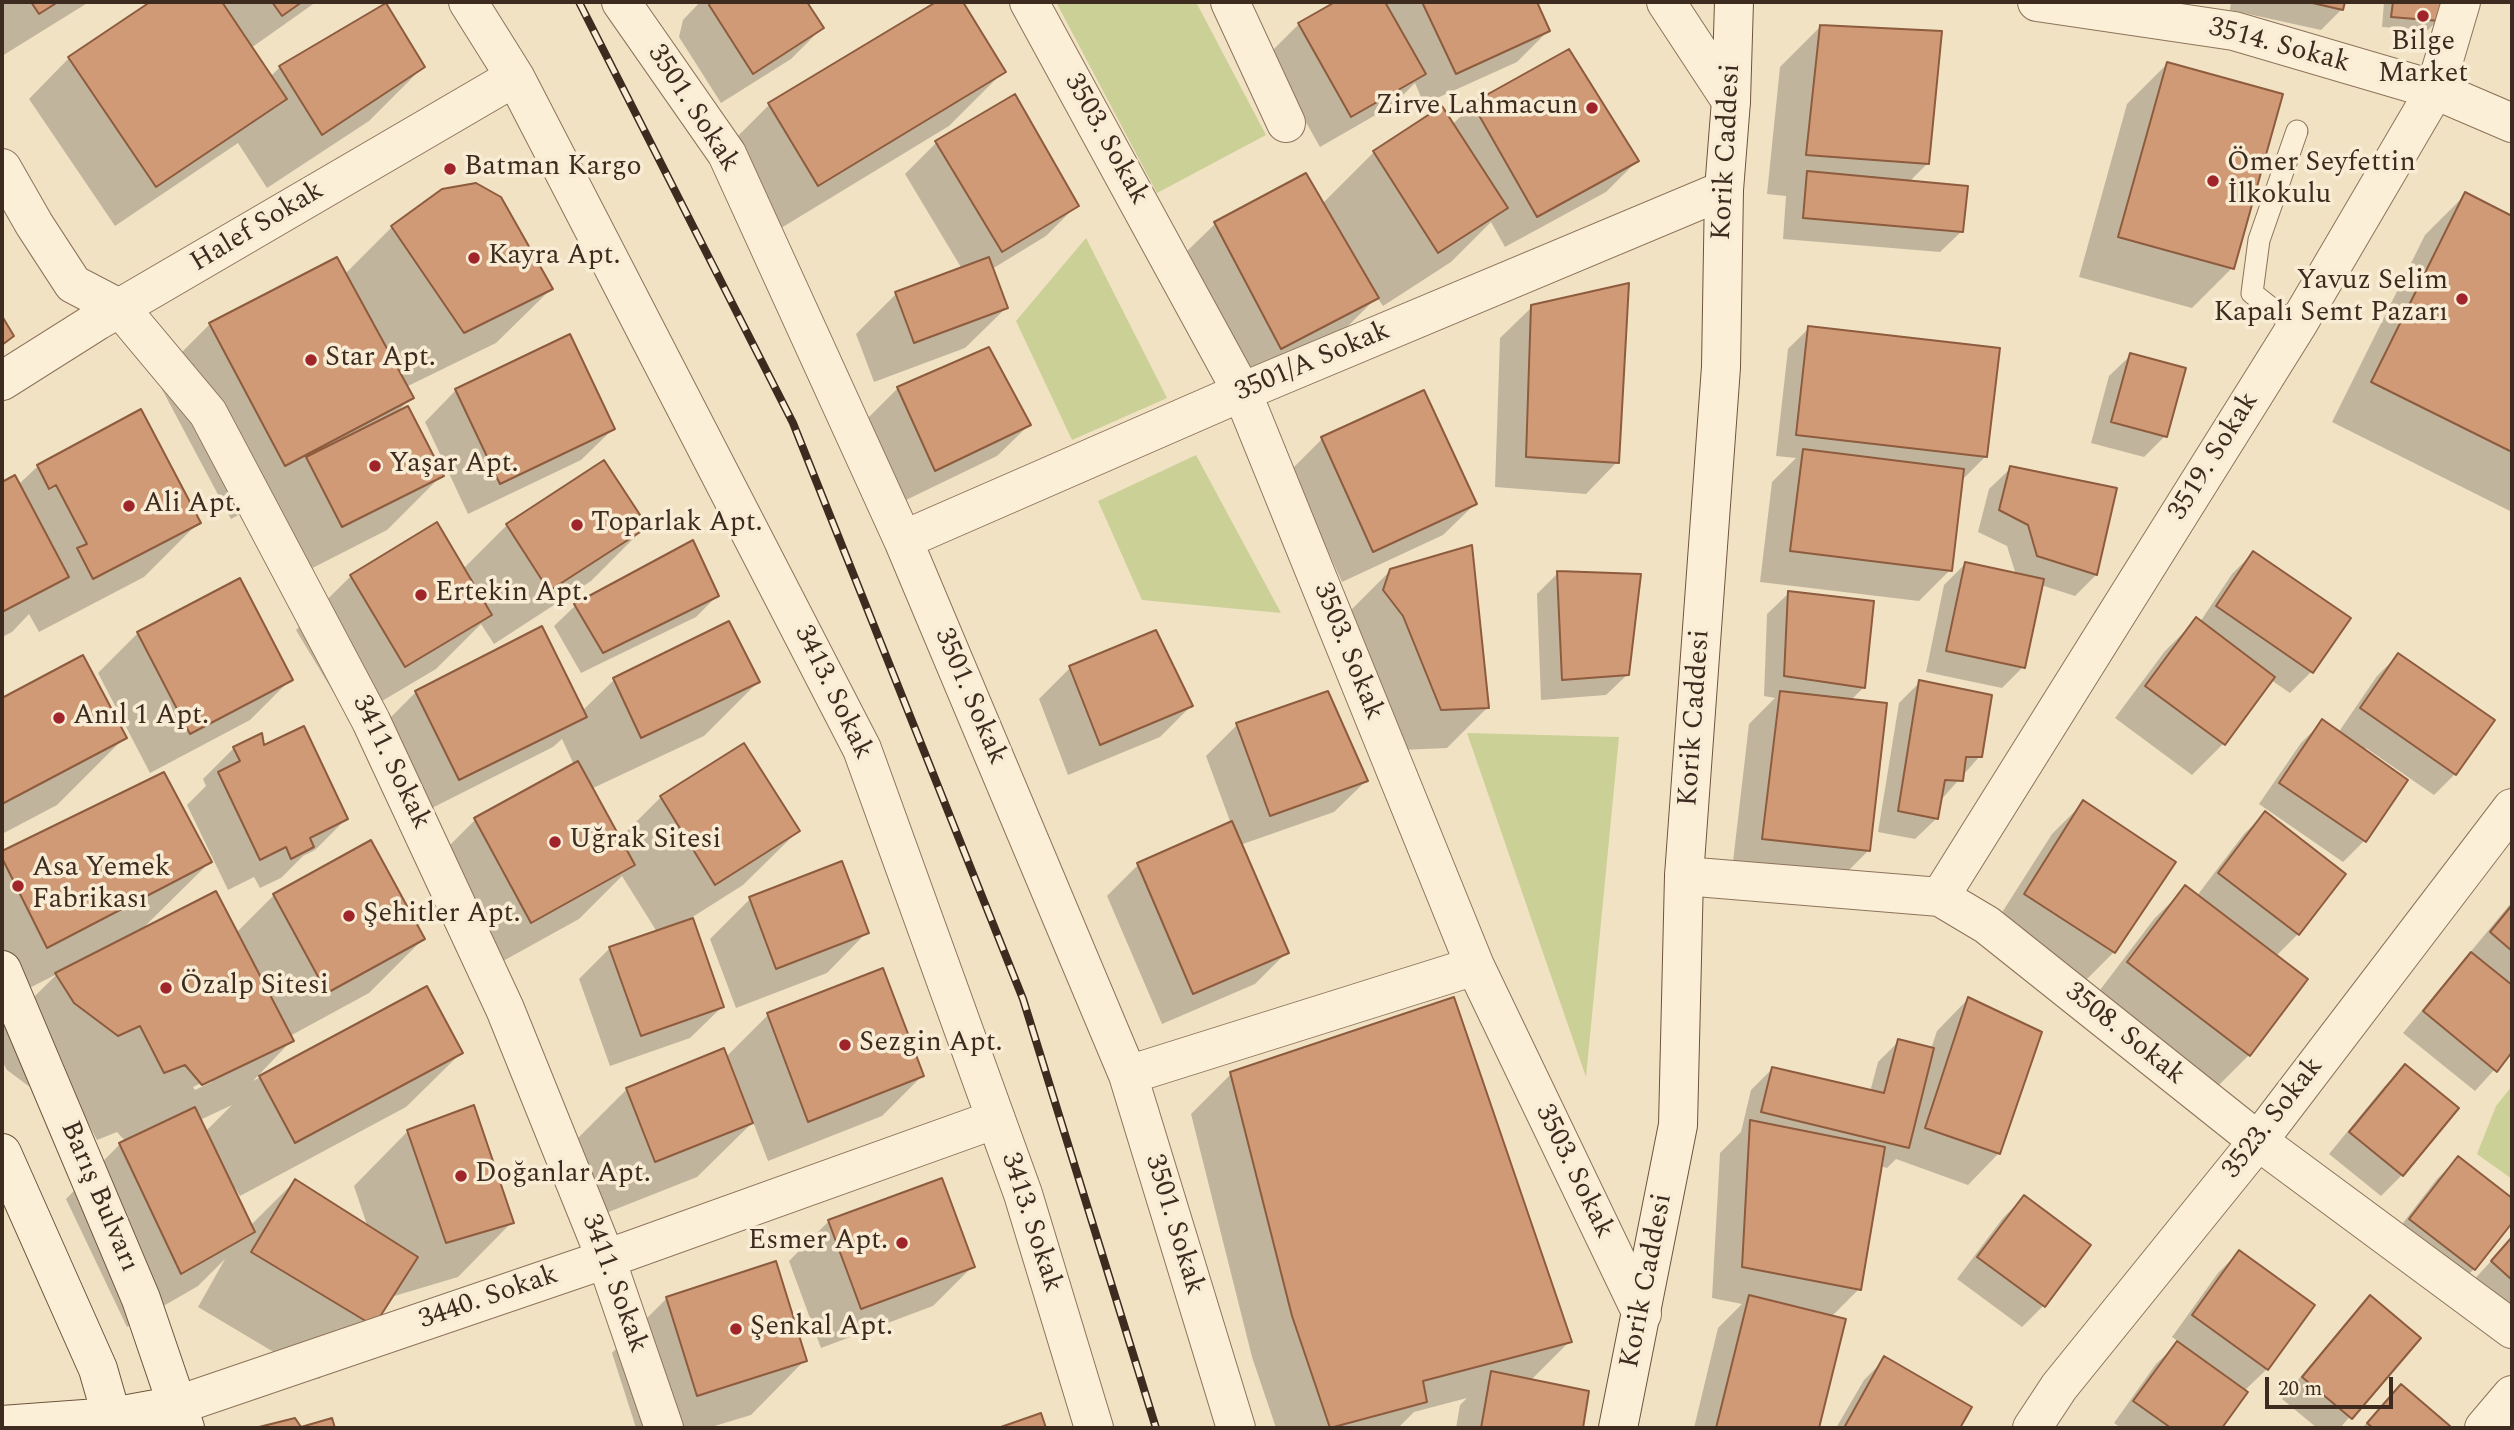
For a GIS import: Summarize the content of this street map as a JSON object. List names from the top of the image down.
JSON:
{
  "streets": {
    "street": [
      "3514. Sokak",
      "3501. Sokak",
      "3503. Sokak",
      "Korik Caddesi",
      "Halef Sokak",
      "3501/A Sokak",
      "3519. Sokak",
      "3413. Sokak",
      "3411. Sokak",
      "3508. Sokak",
      "3523. Sokak",
      "Barış Bulvarı",
      "3440. Sokak"
    ]
  },
  "crossings": [
    ["3514. Sokak", "3519. Sokak"],
    ["3501. Sokak", "3501/A Sokak"],
    ["3503. Sokak", "Korik Caddesi"],
    ["3503. Sokak", "3501/A Sokak"],
    ["Korik Caddesi", "3501/A Sokak"],
    ["Korik Caddesi", "3508. Sokak"],
    ["Halef Sokak", "3413. Sokak"],
    ["Halef Sokak", "3411. Sokak"],
    ["3519. Sokak", "3508. Sokak"],
    ["3413. Sokak", "3440. Sokak"],
    ["3411. Sokak", "3440. Sokak"],
    ["3508. Sokak", "3523. Sokak"],
    ["Barış Bulvarı", "3440. Sokak"]
  ],
  "places": [
    "Bilge Market",
    "Zirve Lahmacun",
    "Batman Kargo",
    "Ömer Seyfettin İlkokulu",
    "Kayra Apt.",
    "Yavuz Selim Kapalı Semt Pazarı",
    "Star Apt.",
    "Yaşar Apt.",
    "Ali Apt.",
    "Toparlak Apt.",
    "Ertekin Apt.",
    "Anıl 1 Apt.",
    "Uğrak Sitesi",
    "Asa Yemek Fabrikası",
    "Şehitler Apt.",
    "Özalp Sitesi",
    "Sezgin Apt.",
    "Doğanlar Apt.",
    "Esmer Apt.",
    "Şenkal Apt."
  ],
  "scale_bar": "20 m"
}
